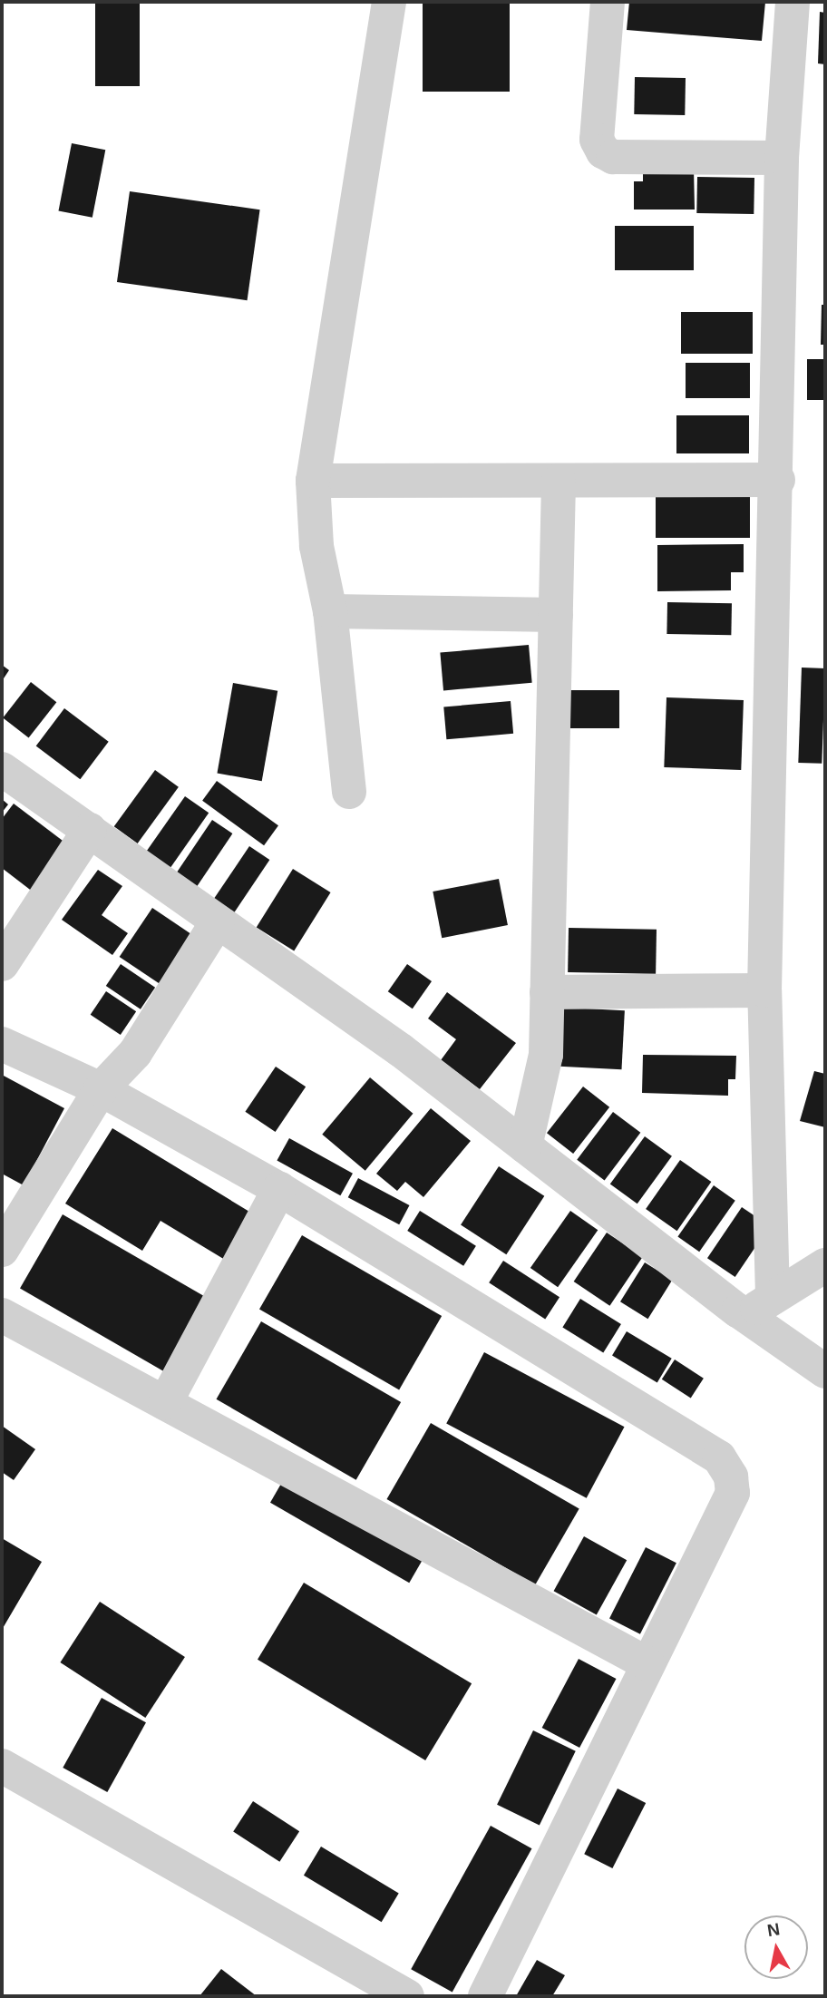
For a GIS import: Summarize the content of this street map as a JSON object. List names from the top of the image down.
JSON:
{
  "north": "top"
}
